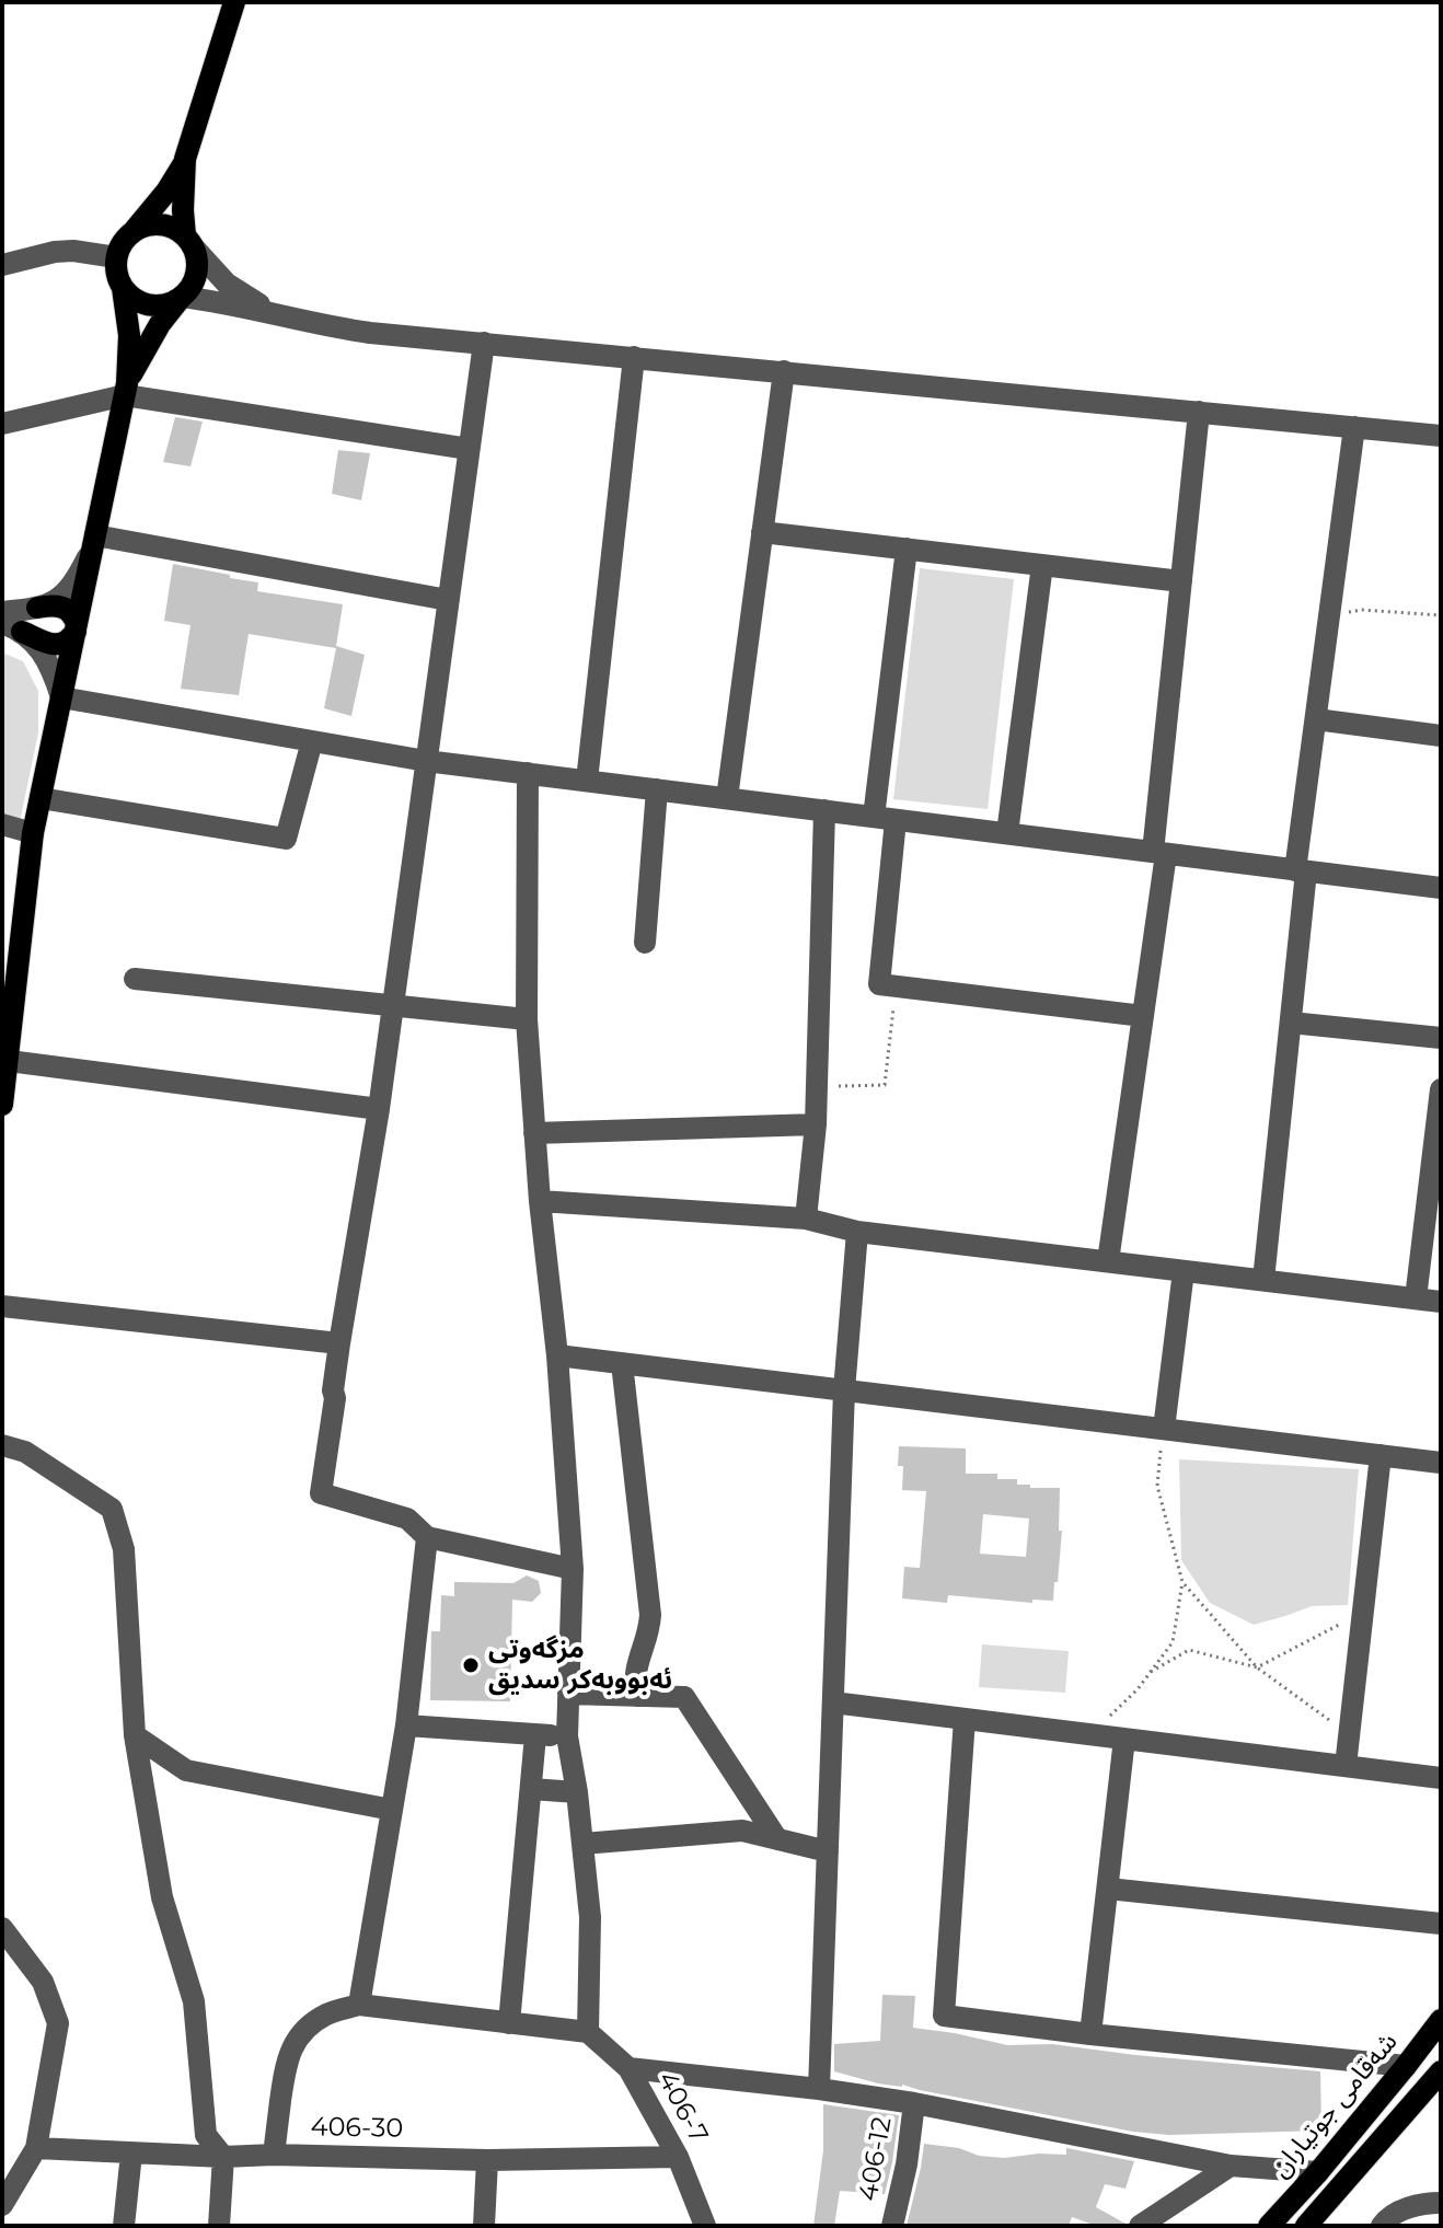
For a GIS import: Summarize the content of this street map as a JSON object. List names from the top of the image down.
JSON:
{
  "streets": {
    "main road": ["شەقامی جوتیاران"],
    "street": ["406-7", "406-30", "406-12"]
  },
  "crossings": [
    ["406-7", "406-30"]
  ],
  "places": ["مزگەوتی ئەبووبەکر سدیق"]
}
